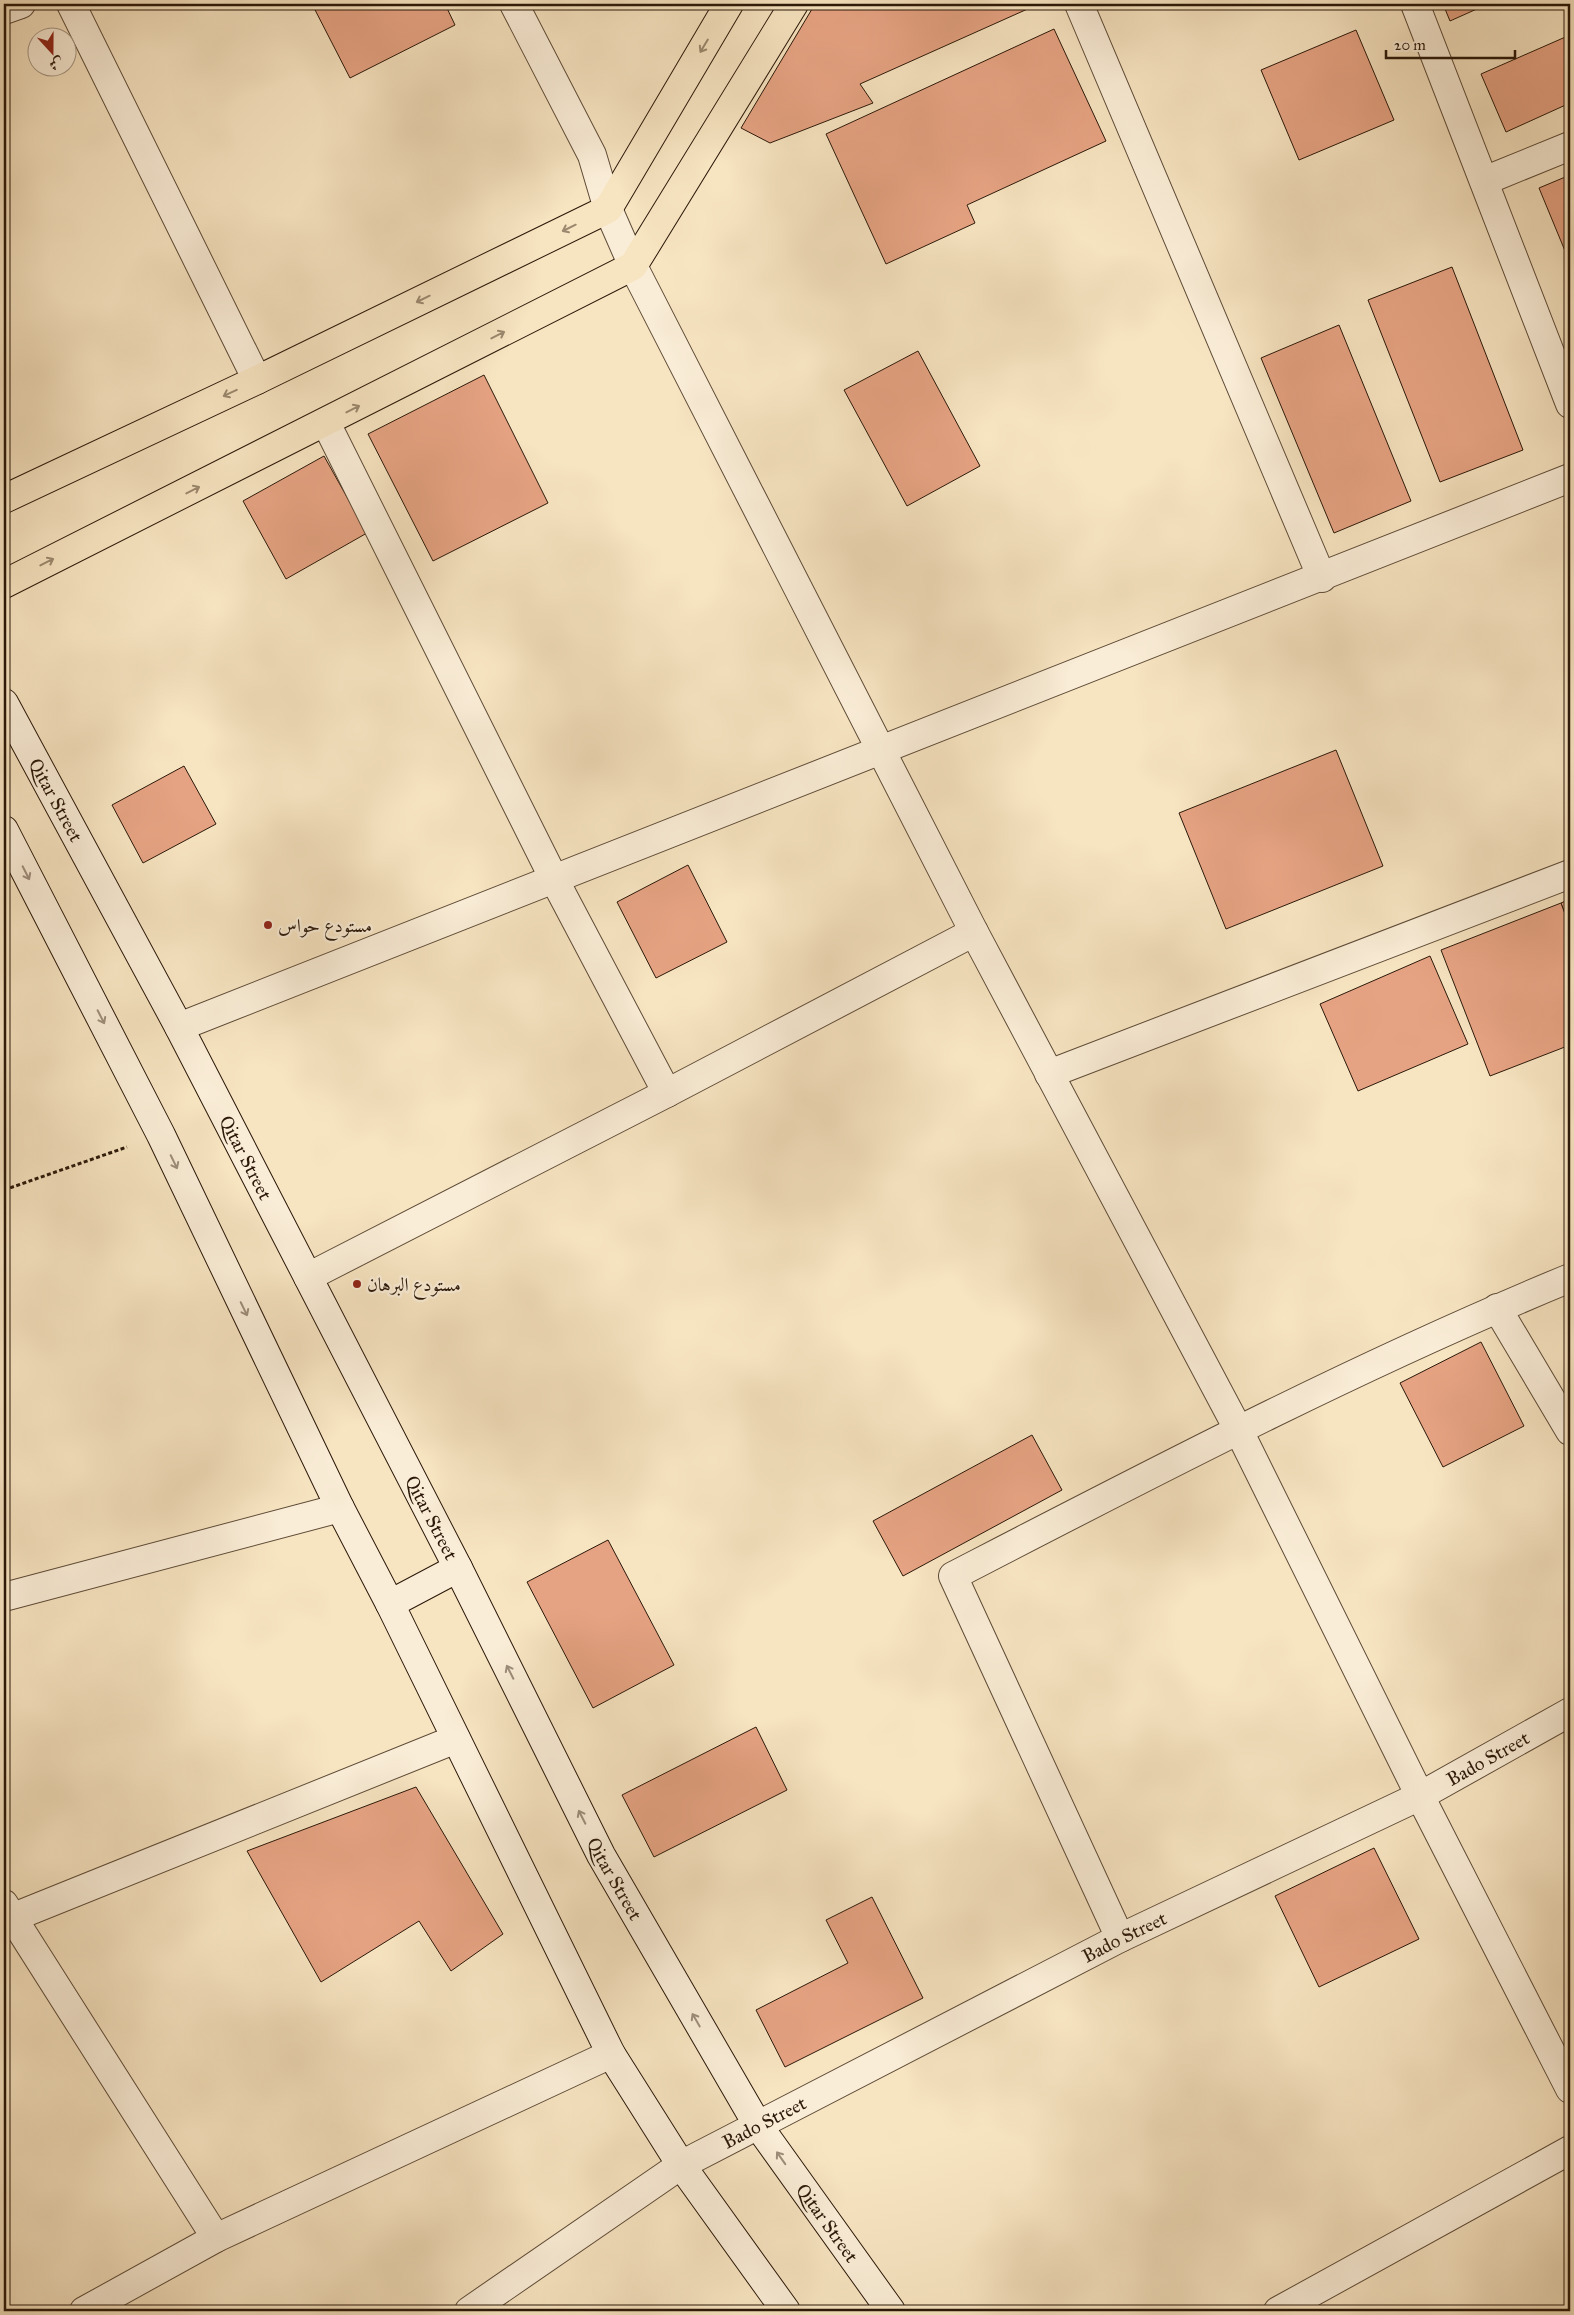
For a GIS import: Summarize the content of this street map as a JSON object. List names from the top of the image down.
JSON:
{
  "streets": {
    "street": ["Qitar Street", "Bado Street"]
  },
  "crossings": [
    ["Qitar Street", "Bado Street"]
  ],
  "places": ["مستودع حواس", "مستودع البرهان"],
  "scale_bar": "20 m",
  "north": "bottom"
}
